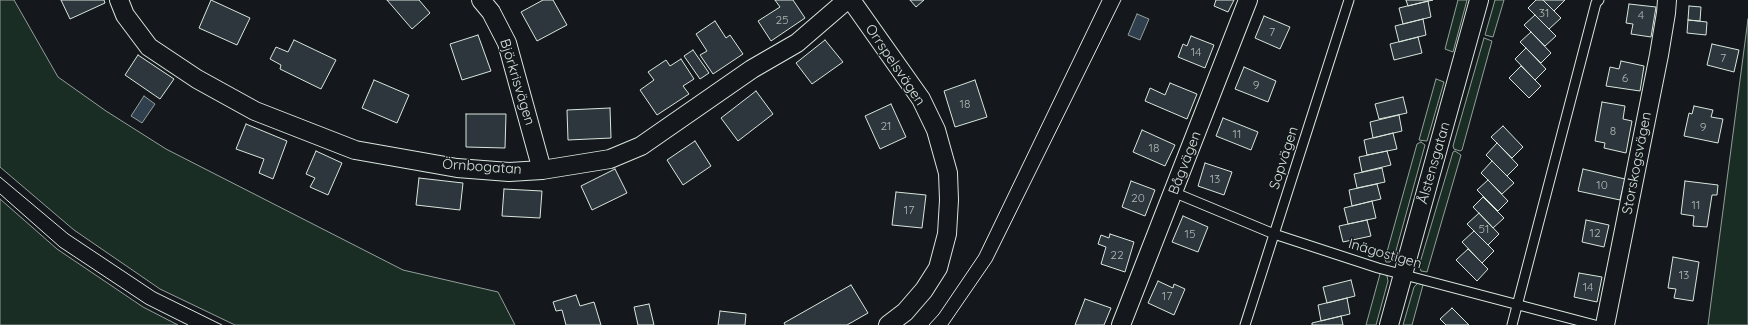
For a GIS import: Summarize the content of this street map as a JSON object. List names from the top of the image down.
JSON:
{
  "streets": {
    "street": [
      "Orrspelsvägen",
      "Björkrisvägen",
      "Bågvägen",
      "Ålstensgatan",
      "Storskogsvägen",
      "Örnbogatan"
    ],
    "lane": ["Sopvägen", "Inägostigen"]
  },
  "crossings": [
    ["Björkrisvägen", "Örnbogatan"],
    ["Sopvägen", "Inägostigen"],
    ["Bågvägen", "Inägostigen"],
    ["Ålstensgatan", "Inägostigen"]
  ],
  "house_numbers": [
    "31",
    "4",
    "25",
    "7",
    "14",
    "7",
    "6",
    "9",
    "18",
    "21",
    "9",
    "8",
    "11",
    "18",
    "13",
    "10",
    "20",
    "11",
    "17",
    "51",
    "12",
    "15",
    "22",
    "13",
    "14",
    "17"
  ]
}
